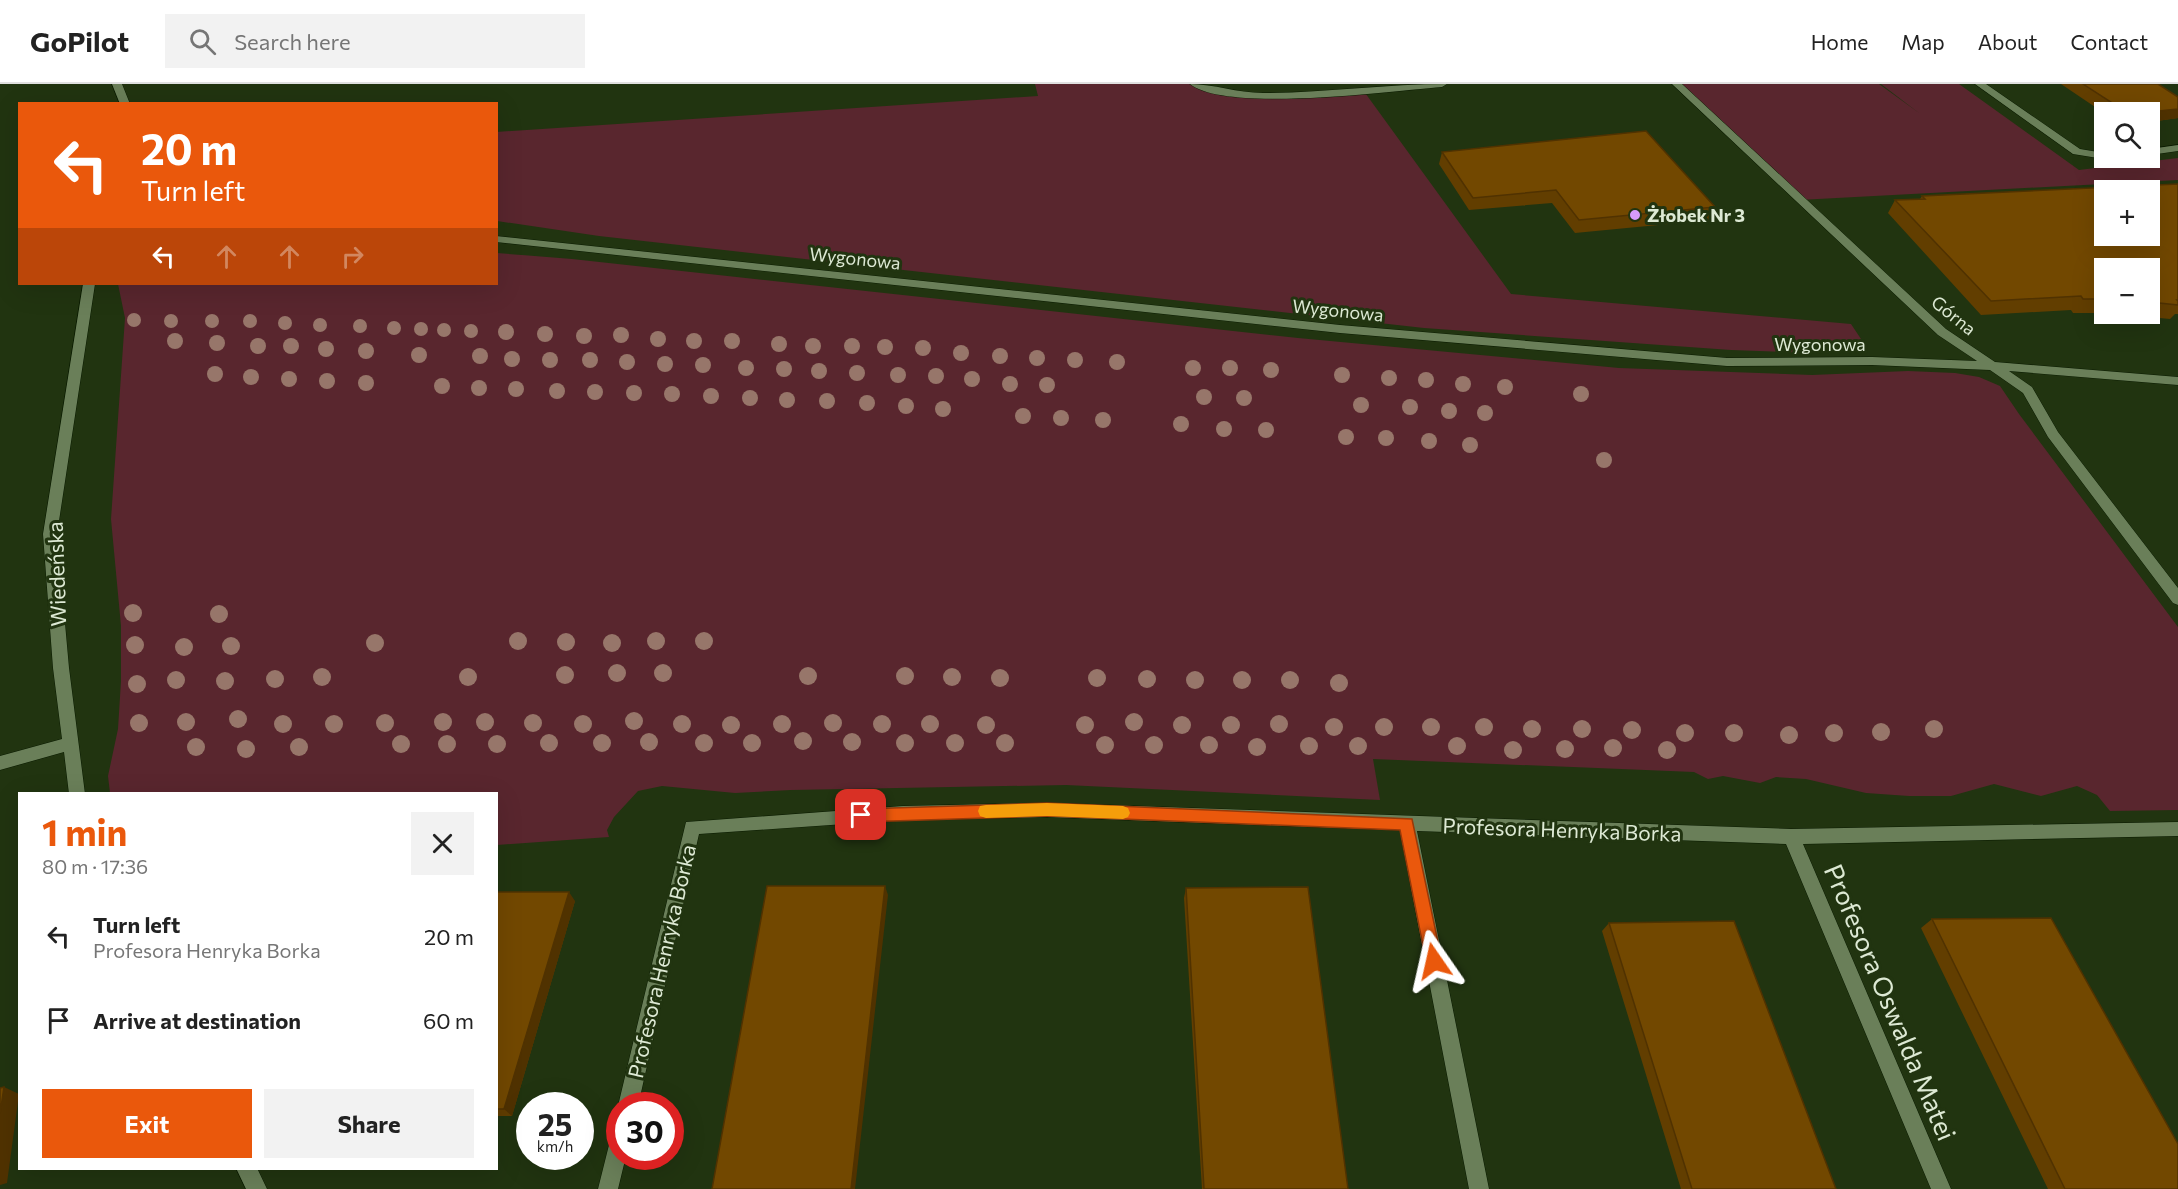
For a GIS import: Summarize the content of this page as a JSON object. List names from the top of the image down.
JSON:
{
  "streets": {
    "street": [
      "Wygonowa",
      "Górna",
      "Wiedeńska",
      "Profesora Henryka Borka",
      "Profesora Oswalda Matei"
    ]
  },
  "crossings": [
    ["Wygonowa", "Górna"],
    ["Profesora Henryka Borka", "Profesora Oswalda Matei"]
  ],
  "places": ["Żłobek Nr 3"],
  "page": {
    "header": "GoPilot",
    "search": "Search here",
    "nav": [
      "Home",
      "Map",
      "About",
      "Contact"
    ],
    "map_buttons": ["+", "−"],
    "turn": ["20 m", "Turn left"],
    "heading": ["1 min", "80 m · 17:36"],
    "list": [
      {
        "name": "Turn left",
        "note": "Profesora Henryka Borka",
        "value": "20 m"
      },
      {
        "name": "Arrive at destination",
        "value": "60 m"
      }
    ],
    "buttons": ["Exit", "Share"],
    "speed": "25 km/h",
    "limit": "30"
  }
}
